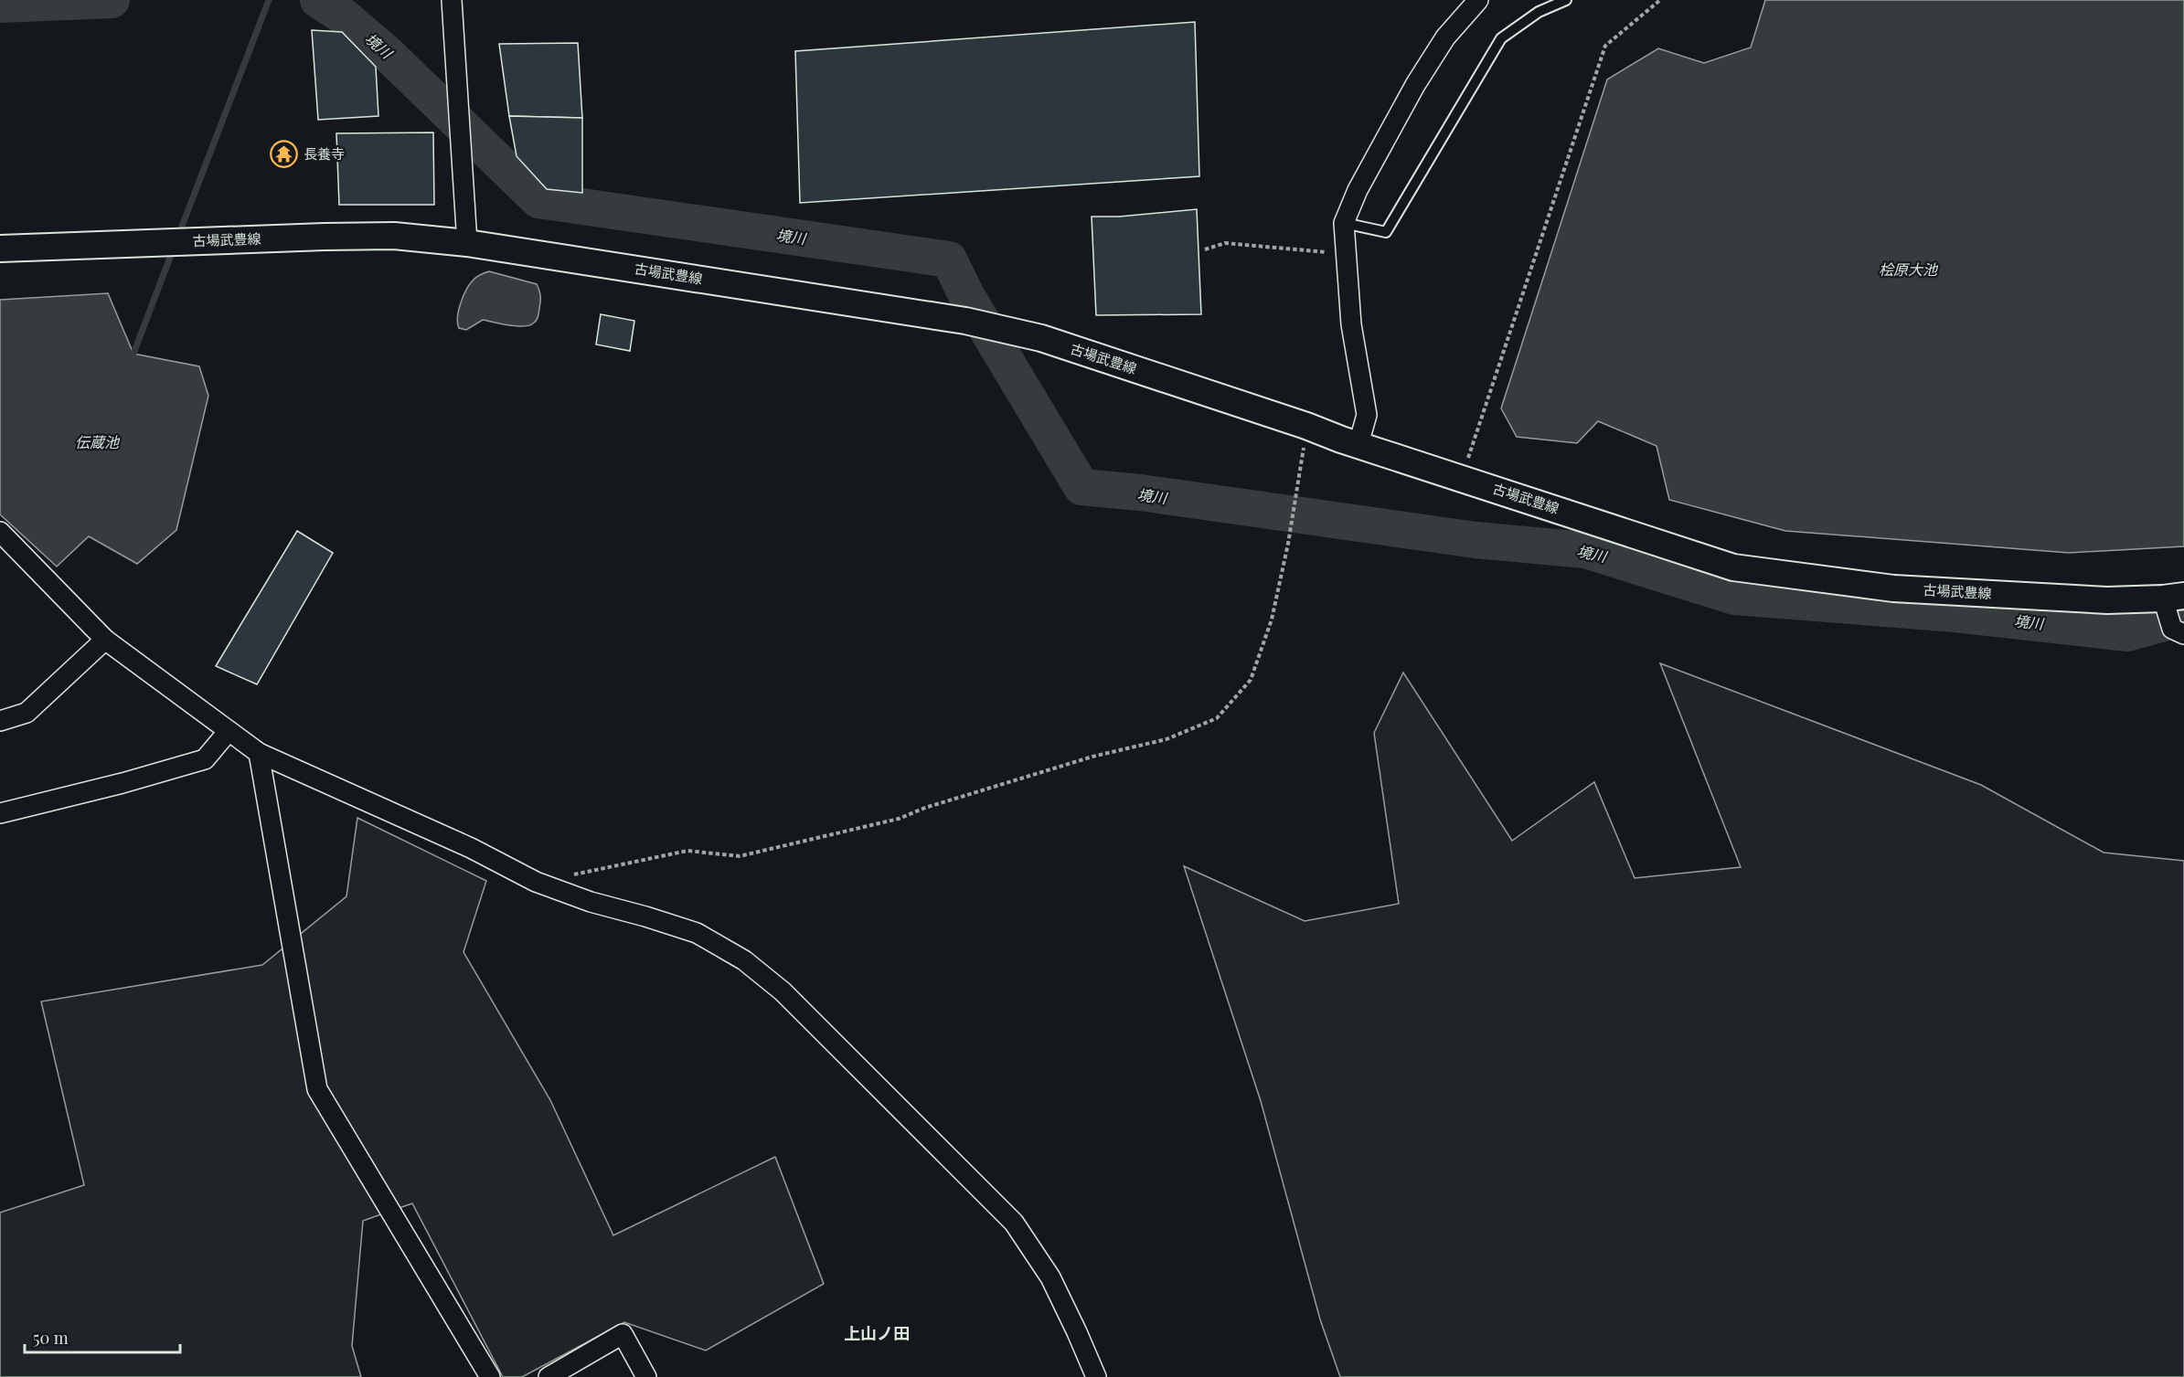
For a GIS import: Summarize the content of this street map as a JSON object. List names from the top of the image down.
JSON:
{
  "streets": {
    "main road": ["古場武豊線"]
  },
  "districts": ["上山ノ田"],
  "water": ["境川", "桧原大池", "伝蔵池"],
  "places": {
    "temple": ["長養寺"]
  },
  "scale_bar": "50 m"
}
